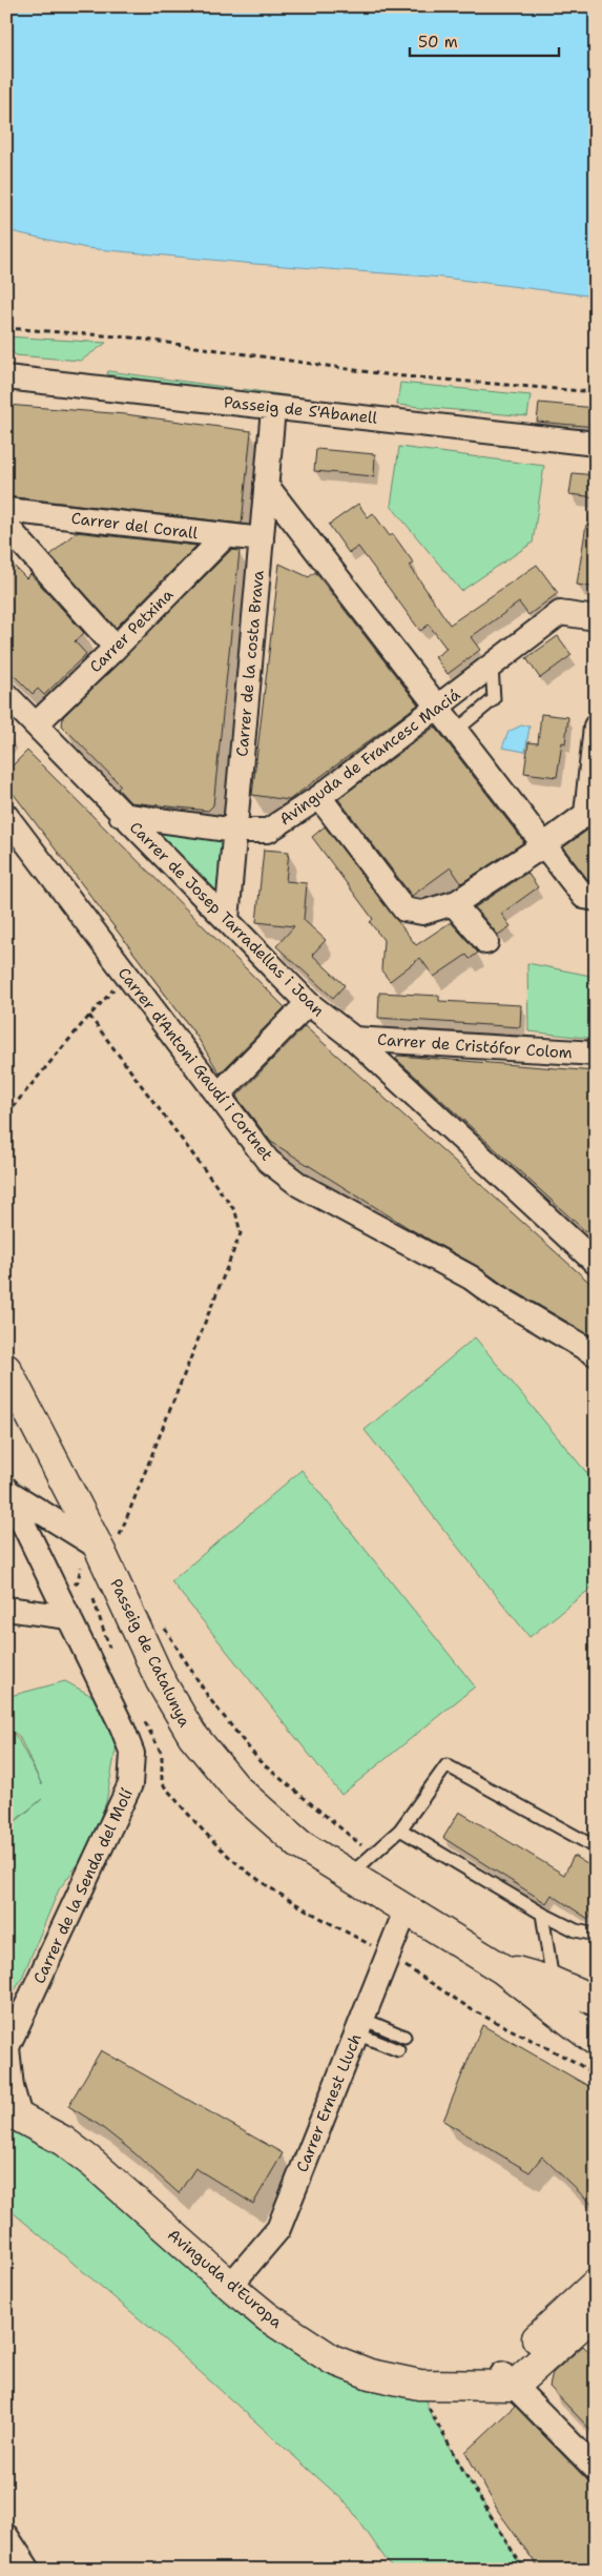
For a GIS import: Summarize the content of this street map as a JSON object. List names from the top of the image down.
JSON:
{
  "streets": {
    "street": [
      "Passeig de S'Abanell",
      "Carrer del Corall",
      "Carrer Petxina",
      "Carrer de la costa Brava",
      "Avinguda de Francesc Maciá",
      "Carrer de Josep Tarradellas i Joan",
      "Carrer de Cristófor Colom",
      "Carrer d'Antoni Gaudí i Cortnet",
      "Passeig de Catalunya",
      "Carrer de la Senda del Molí",
      "Carrer Ernest Lluch",
      "Avinguda d'Europa"
    ]
  },
  "crossings": [
    ["Passeig de S'Abanell", "Carrer de la costa Brava"],
    ["Carrer del Corall", "Carrer Petxina"],
    ["Carrer del Corall", "Carrer de la costa Brava"],
    ["Carrer Petxina", "Carrer de Josep Tarradellas i Joan"],
    ["Carrer de la costa Brava", "Avinguda de Francesc Maciá"],
    ["Carrer de la costa Brava", "Carrer de Josep Tarradellas i Joan"],
    ["Avinguda de Francesc Maciá", "Carrer de Josep Tarradellas i Joan"],
    ["Carrer de Josep Tarradellas i Joan", "Carrer de Cristófor Colom"],
    ["Passeig de Catalunya", "Carrer de la Senda del Molí"],
    ["Passeig de Catalunya", "Carrer Ernest Lluch"],
    ["Carrer de la Senda del Molí", "Avinguda d'Europa"],
    ["Carrer Ernest Lluch", "Avinguda d'Europa"]
  ],
  "scale_bar": "50 m"
}
